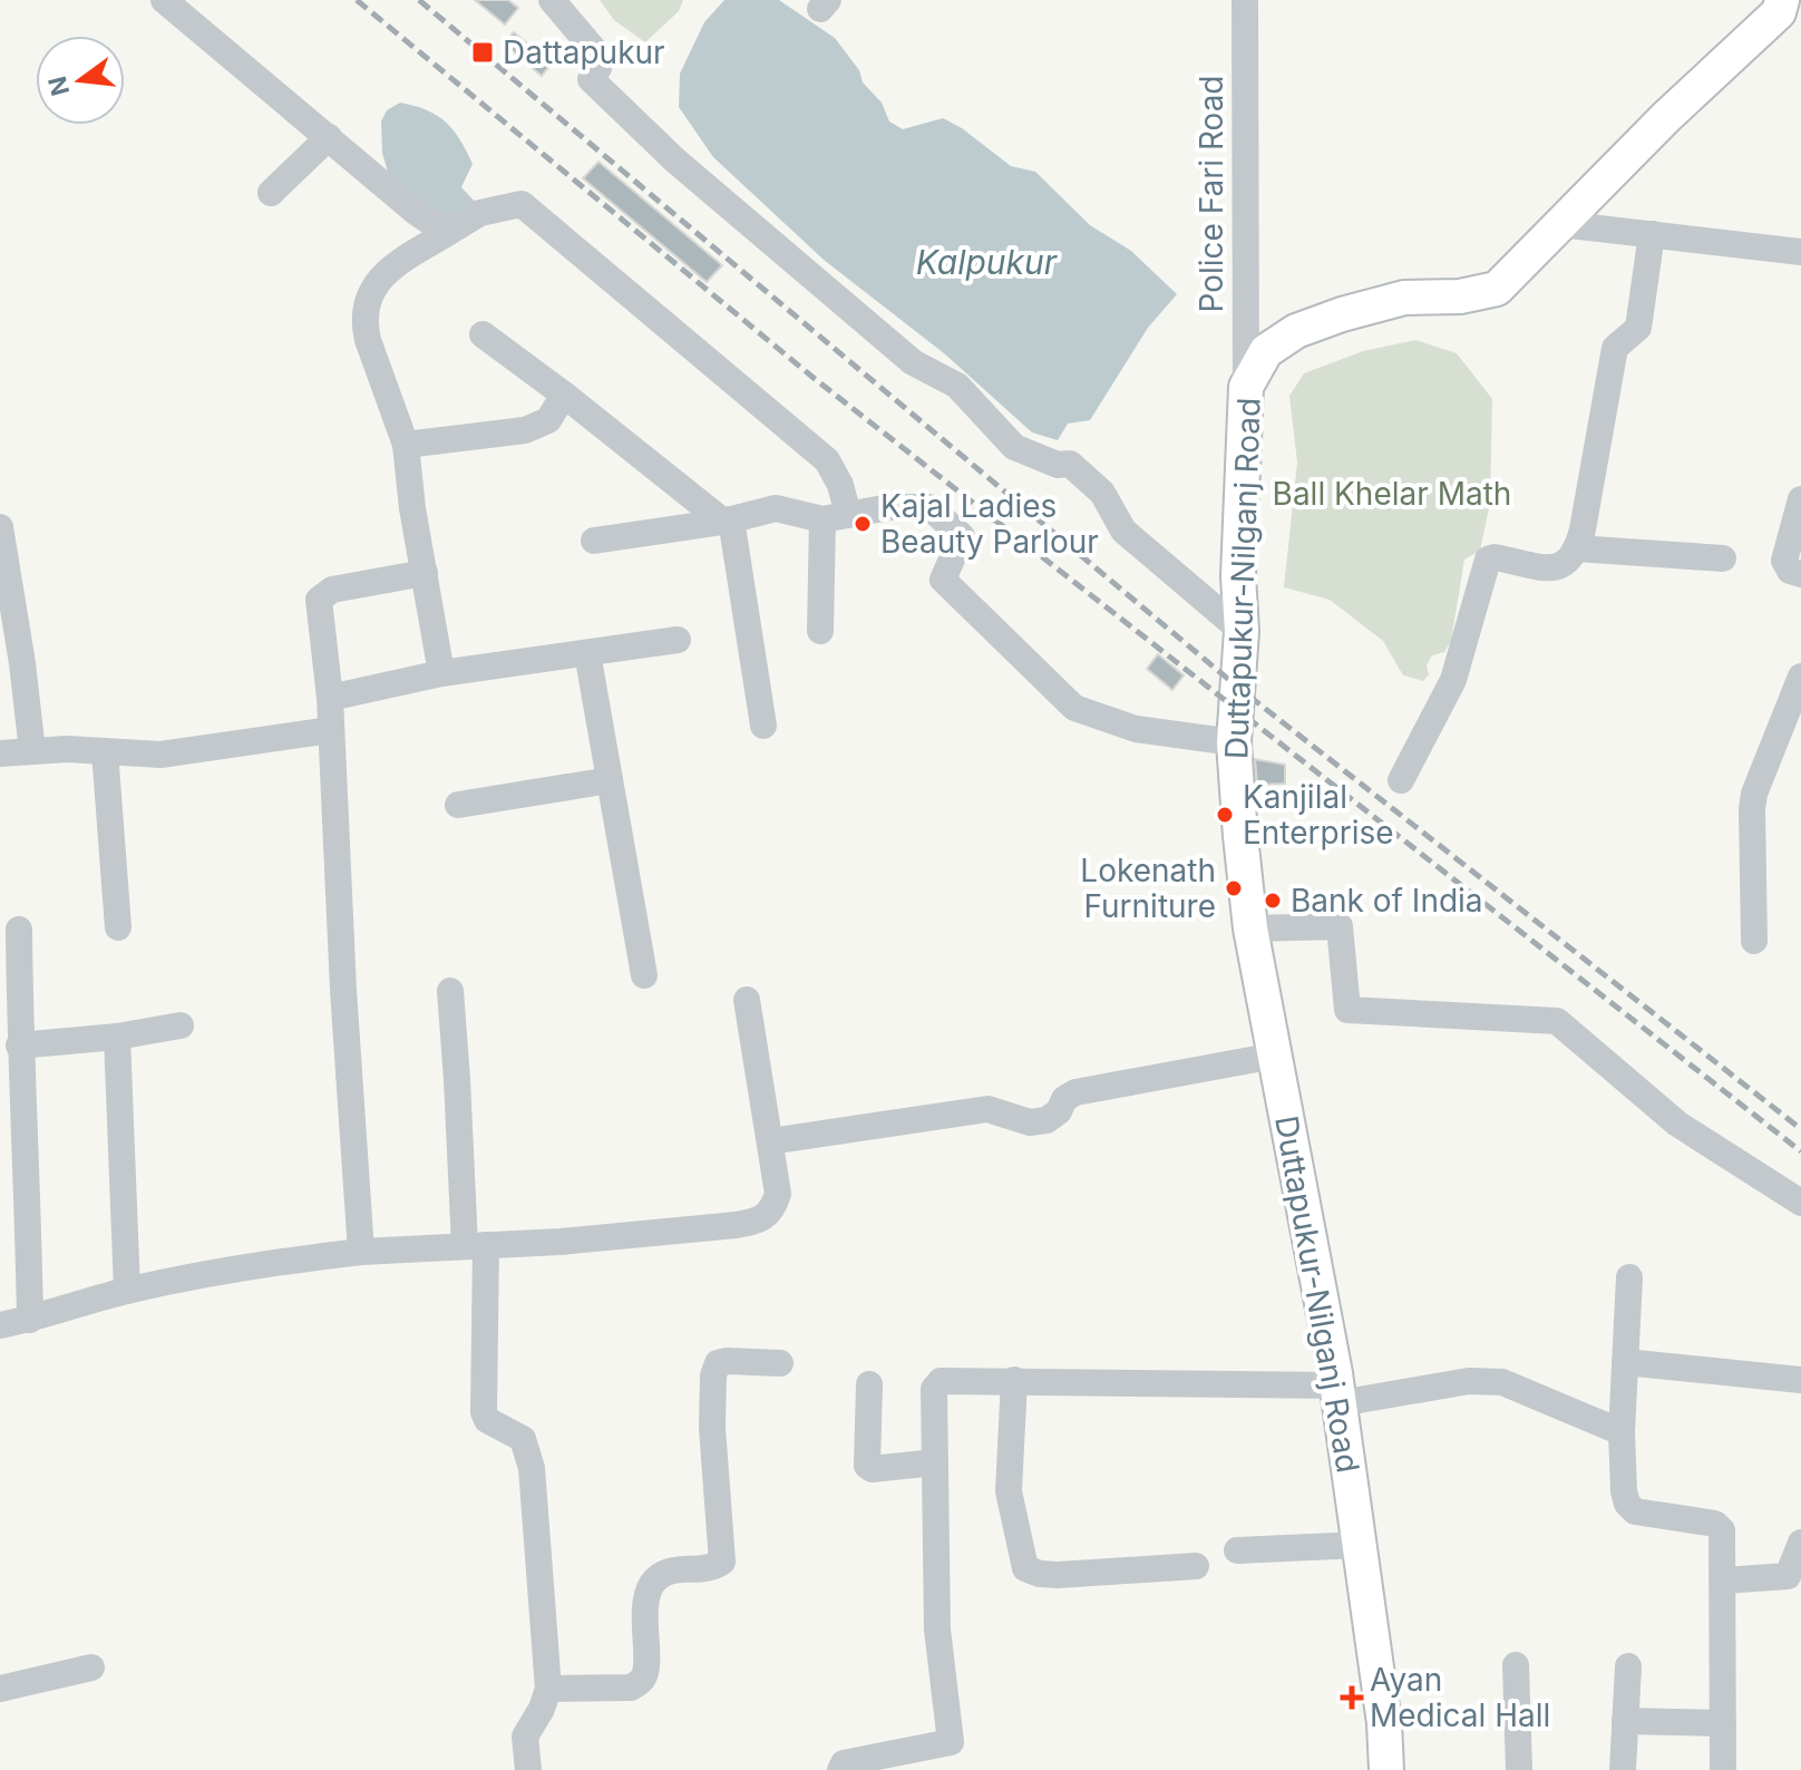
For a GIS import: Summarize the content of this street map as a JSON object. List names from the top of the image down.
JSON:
{
  "streets": {
    "main road": ["Duttapukur-Nilganj Road"],
    "street": ["Police Fari Road"]
  },
  "crossings": [
    ["Police Fari Road", "Duttapukur-Nilganj Road"]
  ],
  "water": ["Kalpukur"],
  "parks": ["Ball Khelar Math"],
  "places": {
    "transit": ["Dattapukur"],
    "other": [
      "Kajal Ladies Beauty Parlour",
      "Kanjilal Enterprise",
      "Lokenath Furniture",
      "Bank of India"
    ],
    "health": ["Ayan Medical Hall"]
  },
  "north": "left"
}
